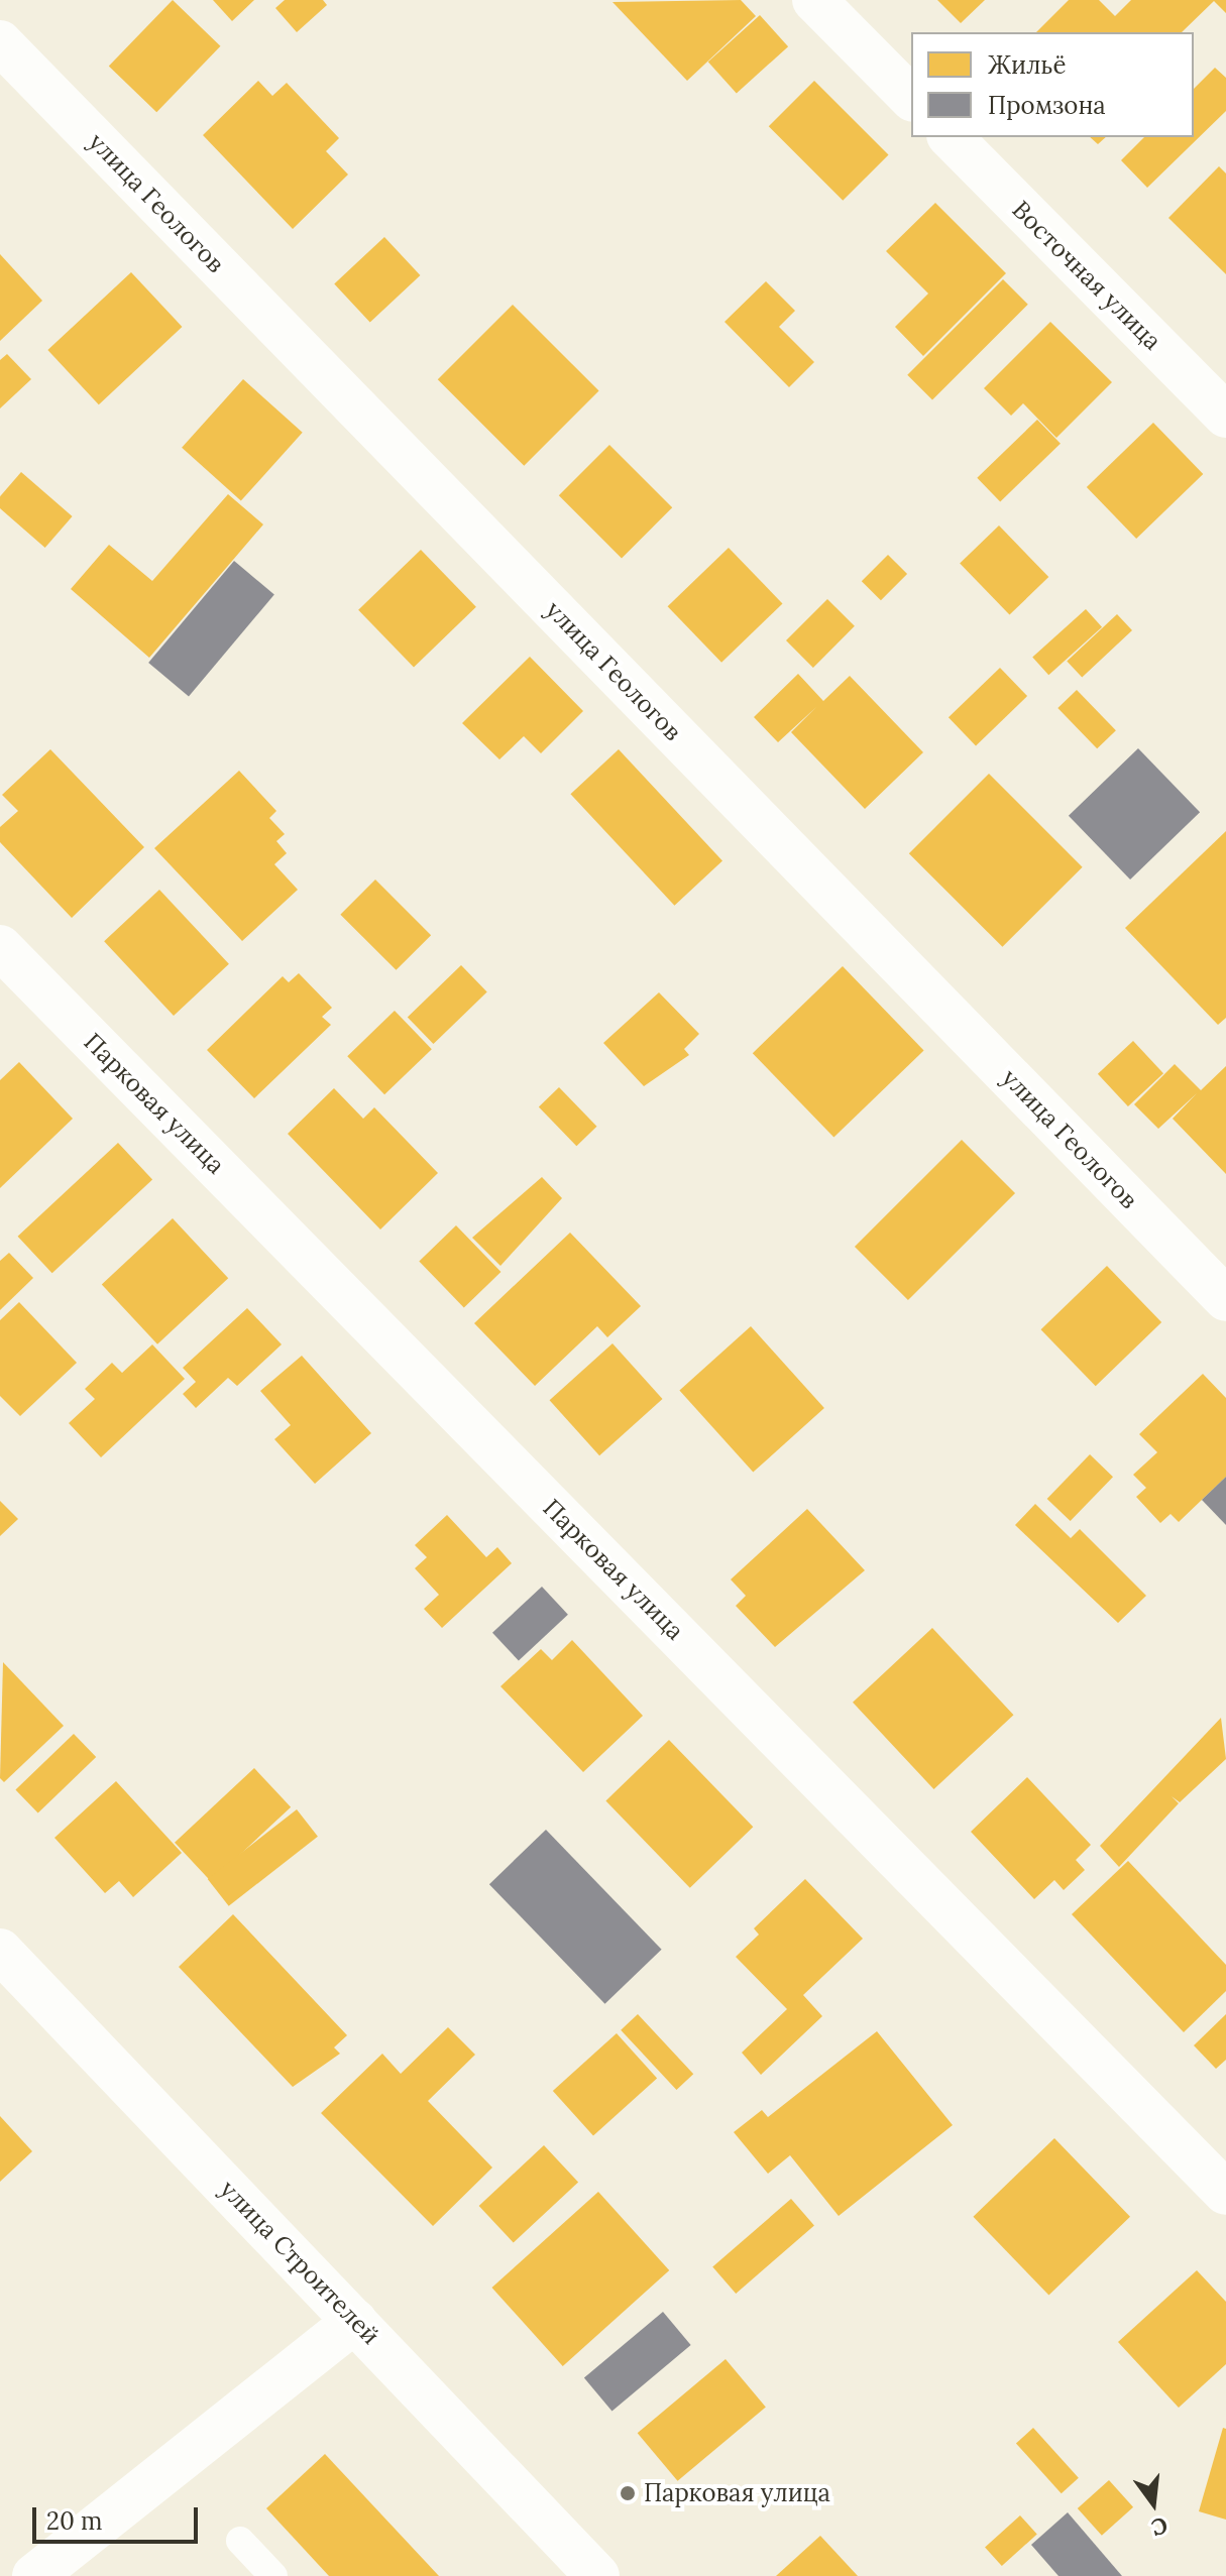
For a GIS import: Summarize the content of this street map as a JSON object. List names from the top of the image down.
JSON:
{
  "streets": {
    "street": [
      "улица Геологов",
      "Восточная улица",
      "Парковая улица",
      "улица Строителей"
    ]
  },
  "places": ["Парковая улица"],
  "legend": ["Жильё", "Промзона"],
  "scale_bar": "20 m",
  "north": "bottom"
}
